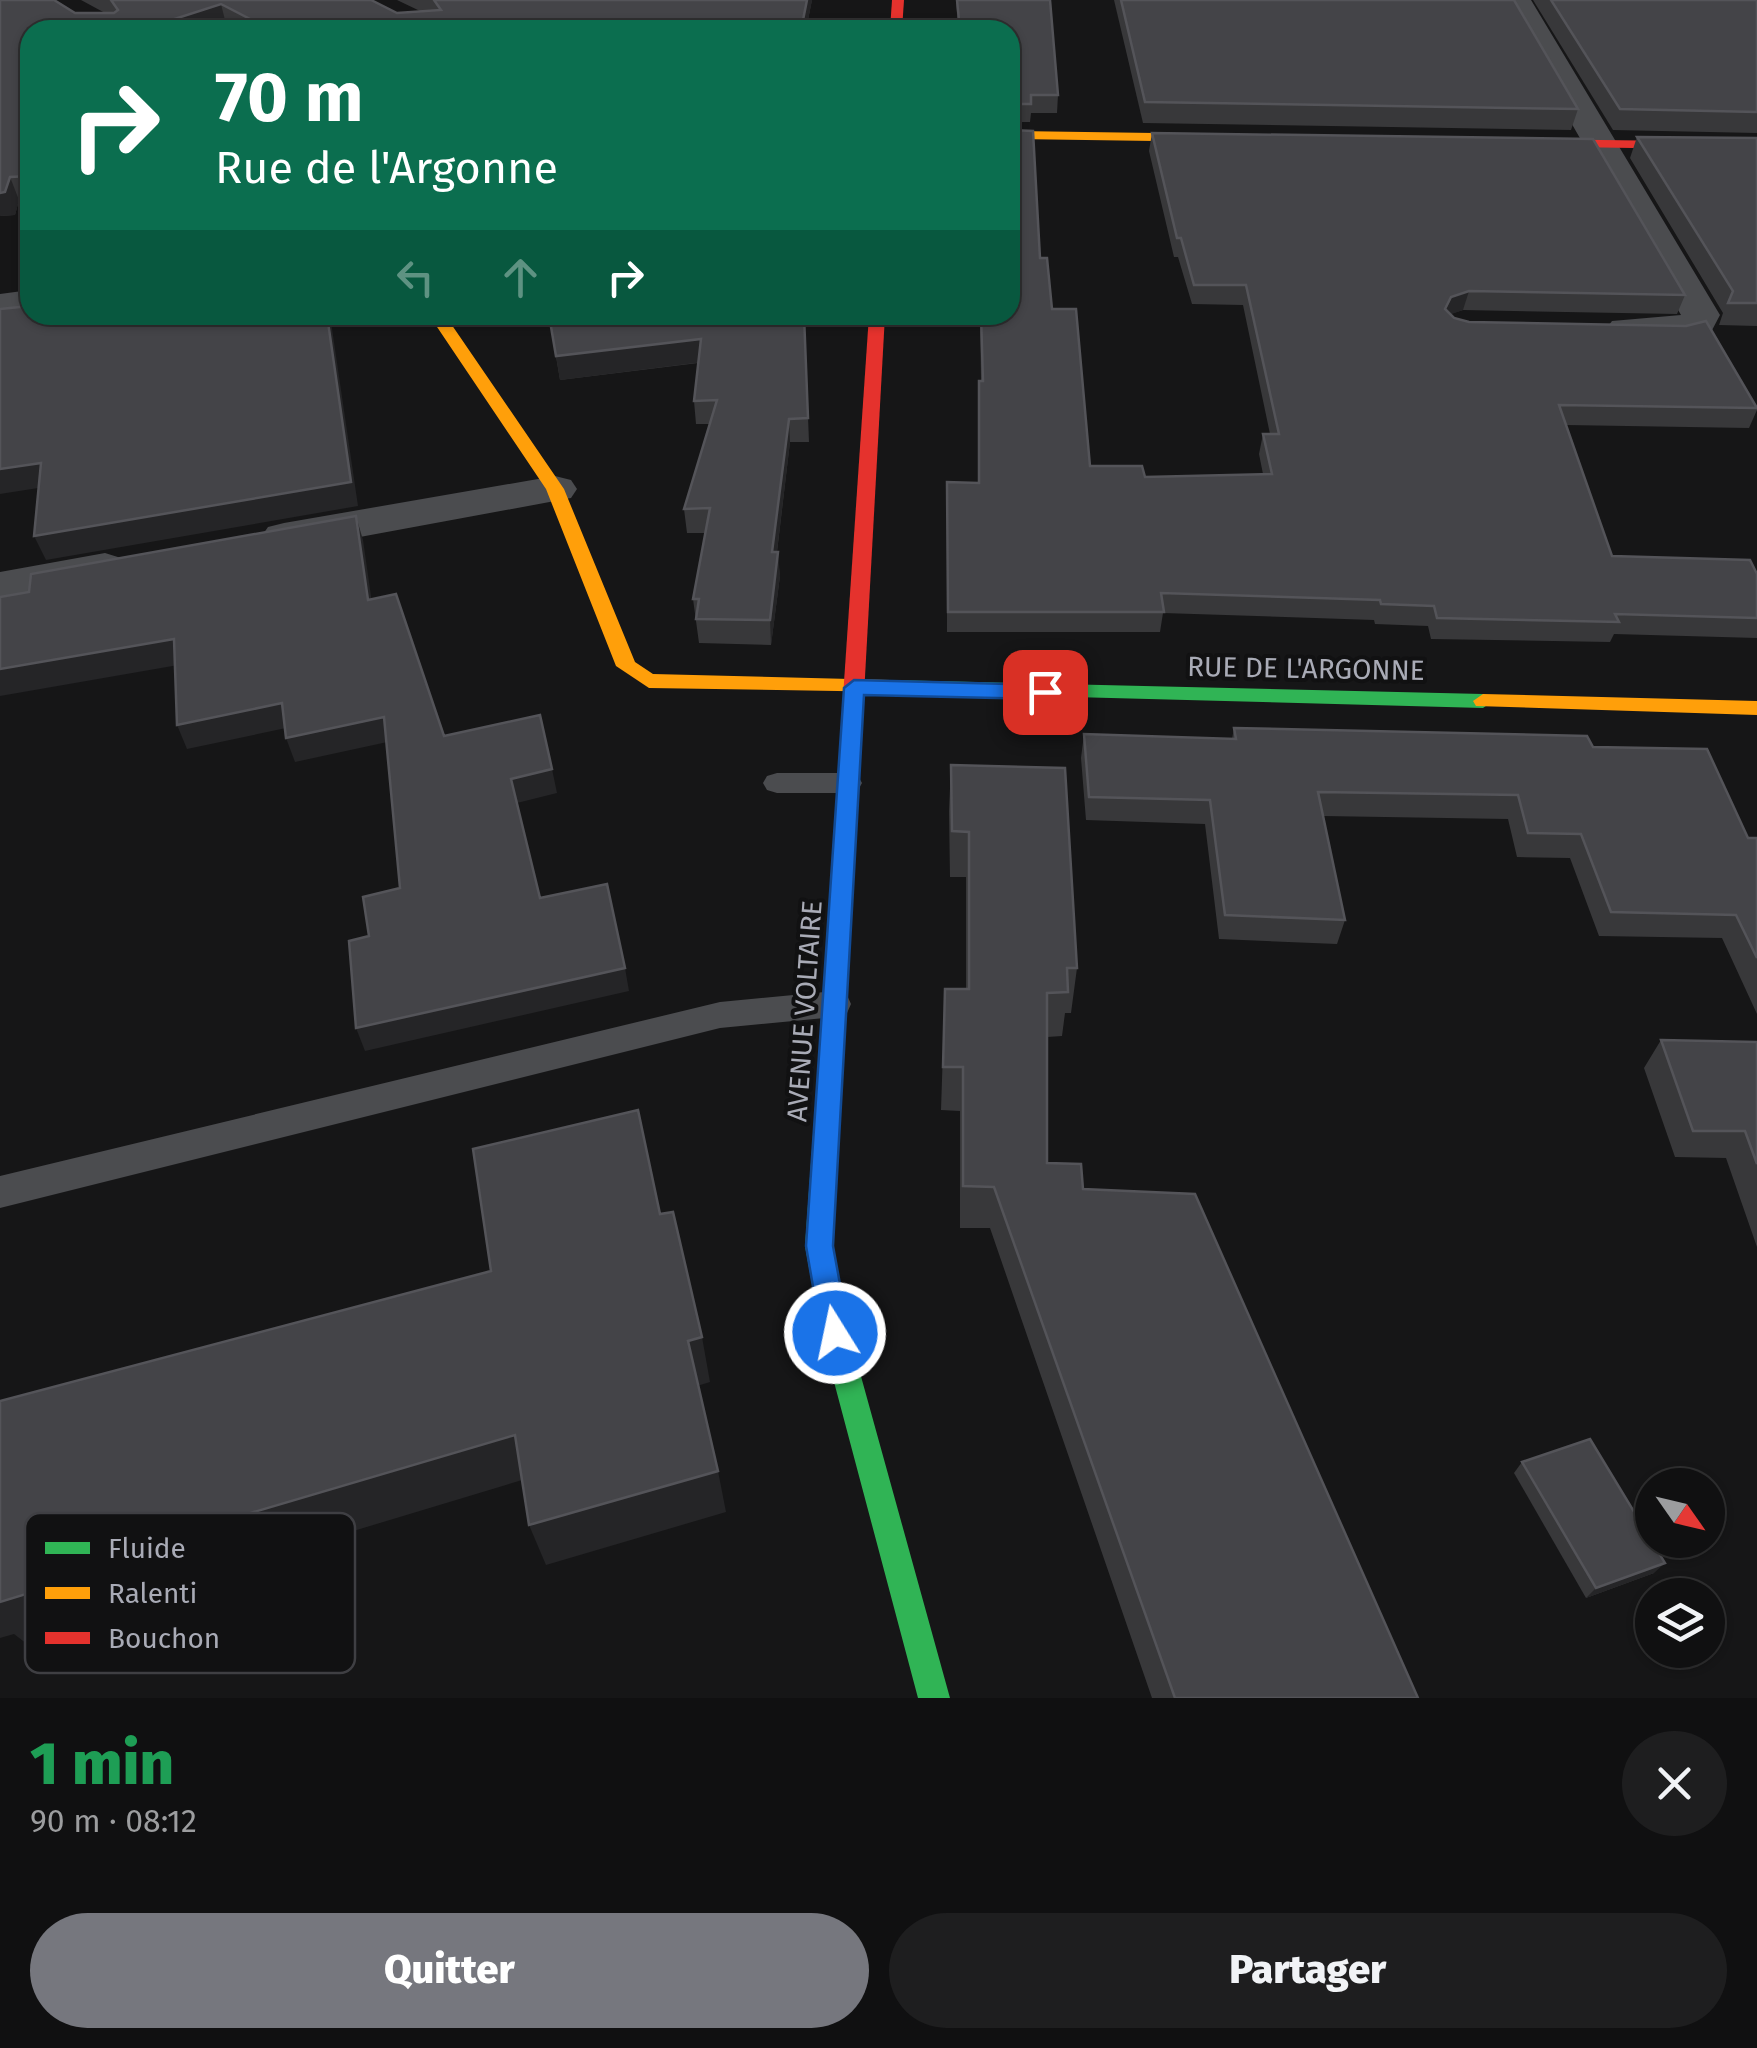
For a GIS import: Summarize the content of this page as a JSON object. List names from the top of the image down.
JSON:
{
  "streets": {
    "street": ["RUE DE L'ARGONNE", "AVENUE VOLTAIRE"]
  },
  "crossings": [
    ["RUE DE L'ARGONNE", "AVENUE VOLTAIRE"]
  ],
  "legend": ["Fluide", "Ralenti", "Bouchon"],
  "north": "bottom right",
  "page": {
    "turn": ["70 m", "Rue de l'Argonne"],
    "heading": ["1 min", "90 m · 08:12"],
    "buttons": ["Quitter", "Partager"]
  }
}
